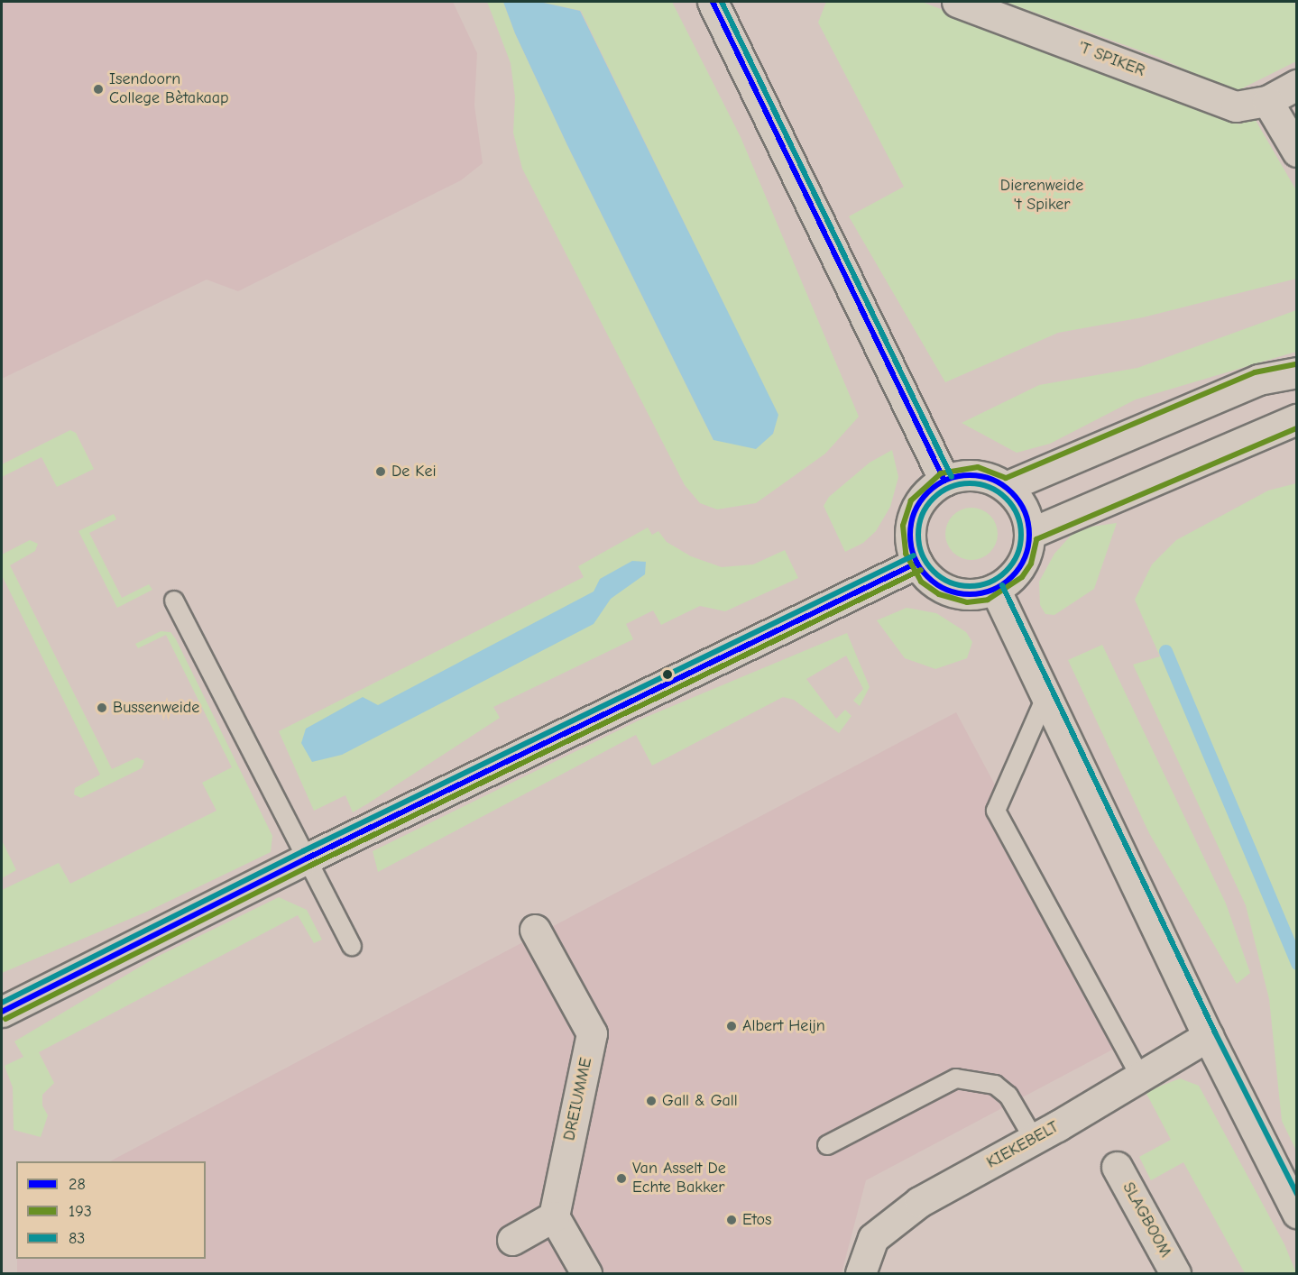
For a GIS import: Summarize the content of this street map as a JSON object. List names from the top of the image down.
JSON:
{
  "streets": {
    "street": [
      "'T SPIKER",
      "DREIUMME",
      "KIEKEBELT",
      "SLAGBOOM"
    ]
  },
  "parks": ["Dierenweide 't Spiker"],
  "places": [
    "Isendoorn College Bètakaap",
    "De Kei",
    "Bussenweide",
    "Albert Heijn",
    "Gall & Gall",
    "Van Asselt De Echte Bakker",
    "Etos"
  ],
  "lines": ["transit line 28", "transit line 83", "transit line 193"],
  "legend": ["28", "193", "83"]
}
